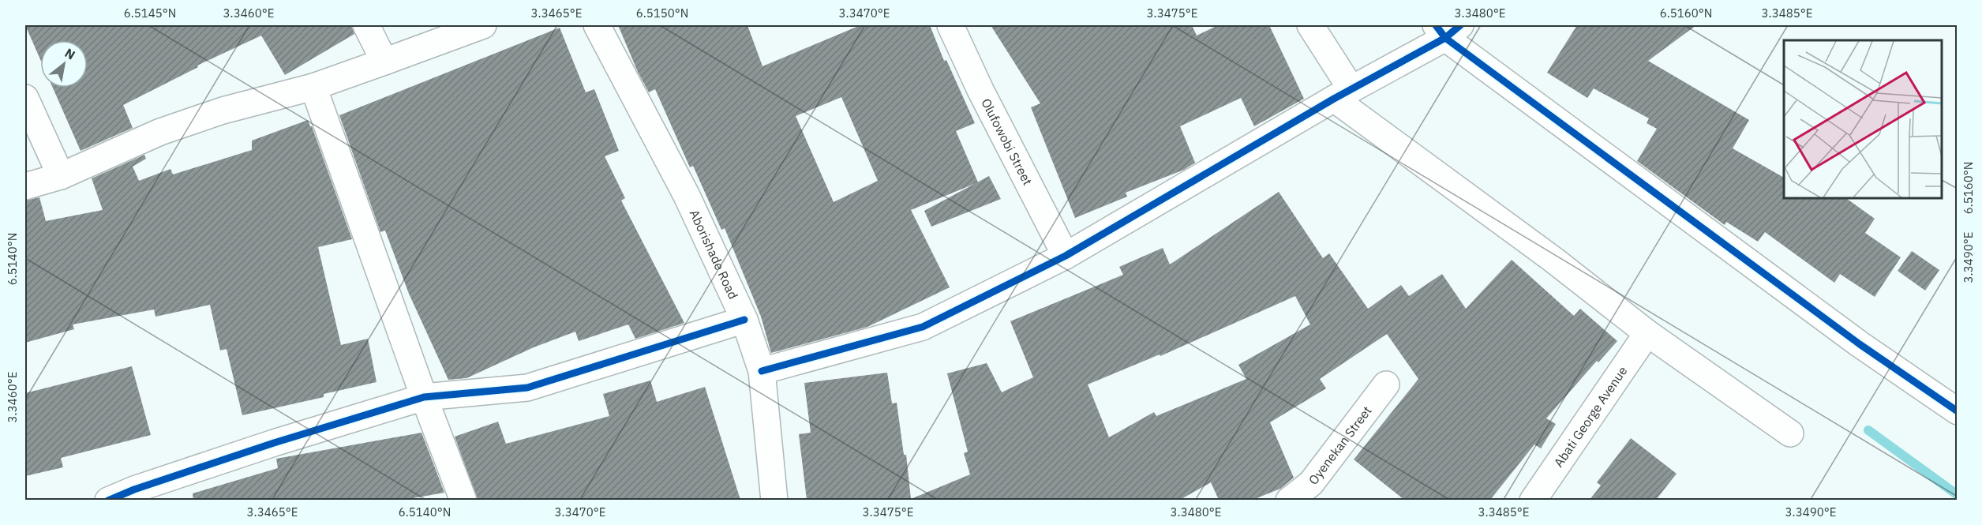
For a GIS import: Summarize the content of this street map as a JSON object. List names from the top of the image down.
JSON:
{
  "streets": {
    "street": [
      "Olufowobi Street",
      "Aborishade Road",
      "Abati George Avenue",
      "Oyenekan Street"
    ]
  },
  "north": "top right",
  "coordinates": [
    "6.5145°N",
    "3.3460°E",
    "3.3465°E",
    "6.5150°N",
    "3.3470°E",
    "3.3475°E",
    "3.3480°E",
    "6.5160°N",
    "3.3485°E",
    "3.3490°E",
    "6.5140°N"
  ]
}
